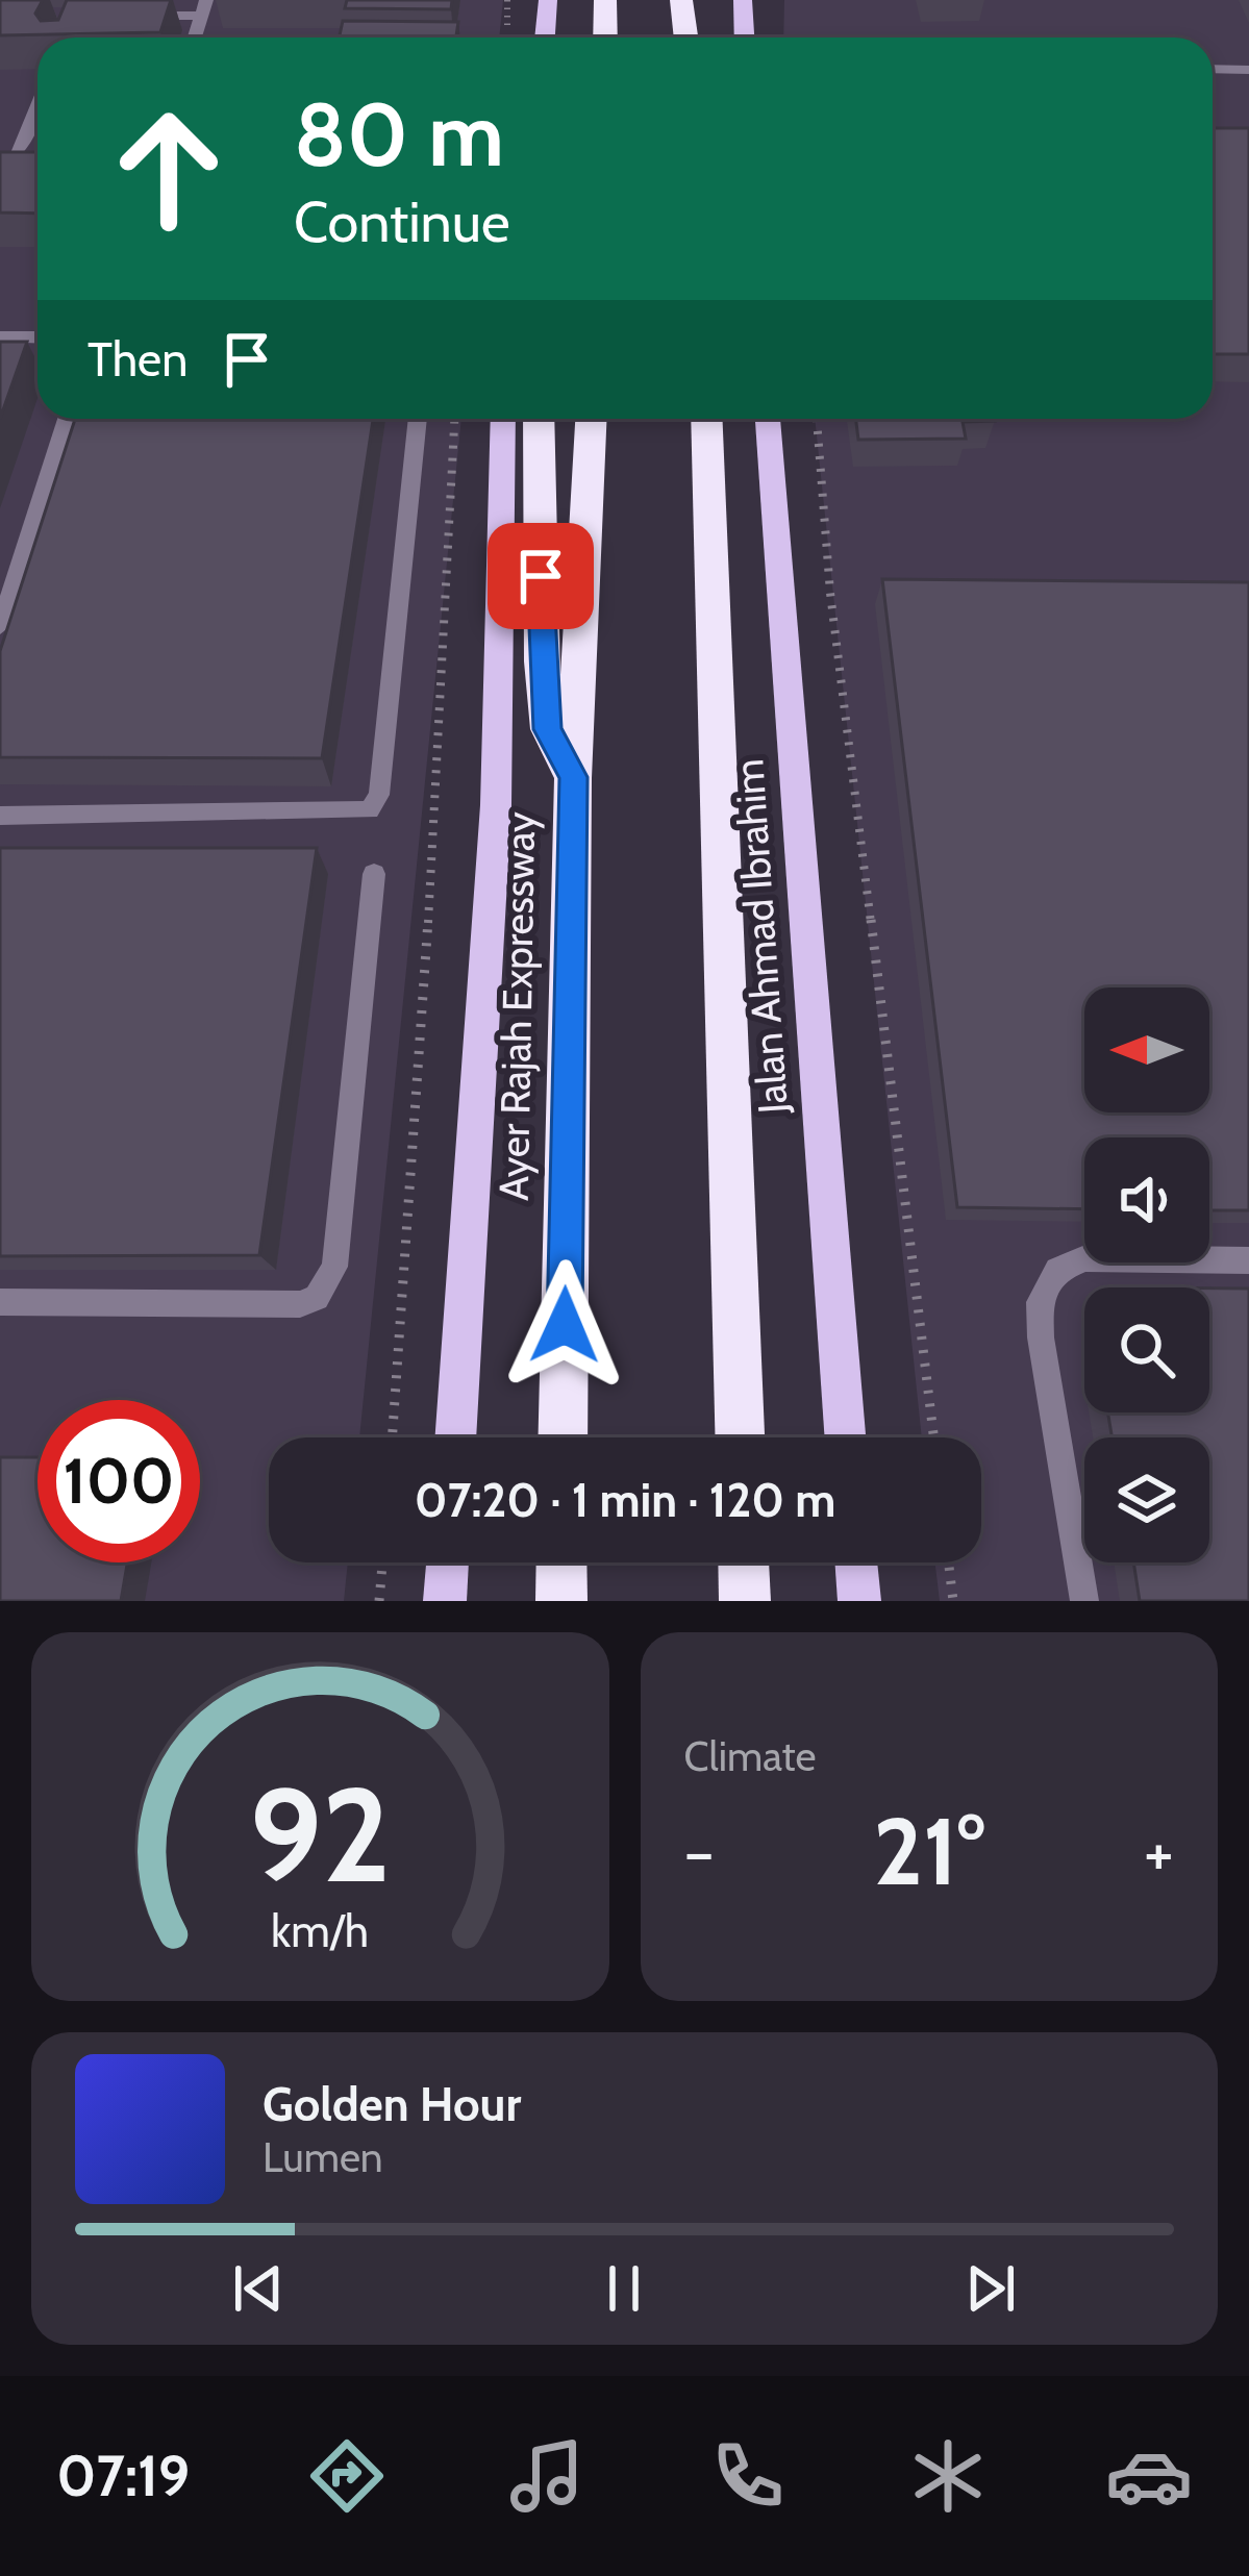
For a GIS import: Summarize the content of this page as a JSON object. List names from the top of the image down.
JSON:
{
  "streets": {
    "highway": ["Ayer Rajah Expressway"],
    "main road": ["Jalan Ahmad Ibrahim"]
  },
  "north": "left",
  "page": {
    "turn": ["80 m", "Continue"],
    "then": "Then",
    "limit": "100",
    "trip": "07:20 · 1 min · 120 m",
    "tile": "Climate",
    "heat": ["−", "21°", "+"],
    "song": ["Golden Hour", "Lumen"],
    "tabs": "07:19",
    "gauge": ["92", "km/h"]
  }
}
